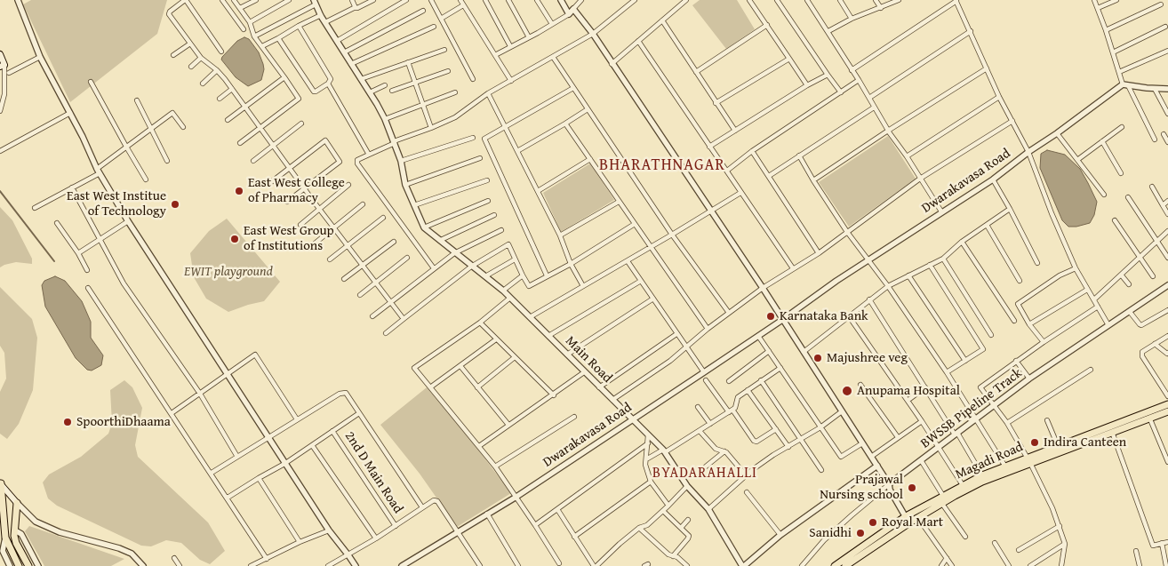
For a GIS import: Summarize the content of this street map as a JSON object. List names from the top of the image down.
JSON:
{
  "streets": {
    "main road": ["Magadi Road"],
    "street": [
      "Dwarakavasa Road",
      "Main Road",
      "BWSSB Pipeline Track",
      "2nd D Main Road"
    ]
  },
  "crossings": [
    ["Dwarakavasa Road", "Main Road"]
  ],
  "districts": ["BHARATHNAGAR", "BYADARAHALLI"],
  "parks": ["EWIT playground"],
  "places": [
    "East West College of Pharmacy",
    "East West Institue of Technology",
    "East West Group of Institutions",
    "Karnataka Bank",
    "Majushree veg",
    "Anupama Hospital",
    "SpoorthiDhaama",
    "Indira Canteen",
    "Prajawal Nursing school",
    "Royal Mart",
    "Sanidhi"
  ]
}
